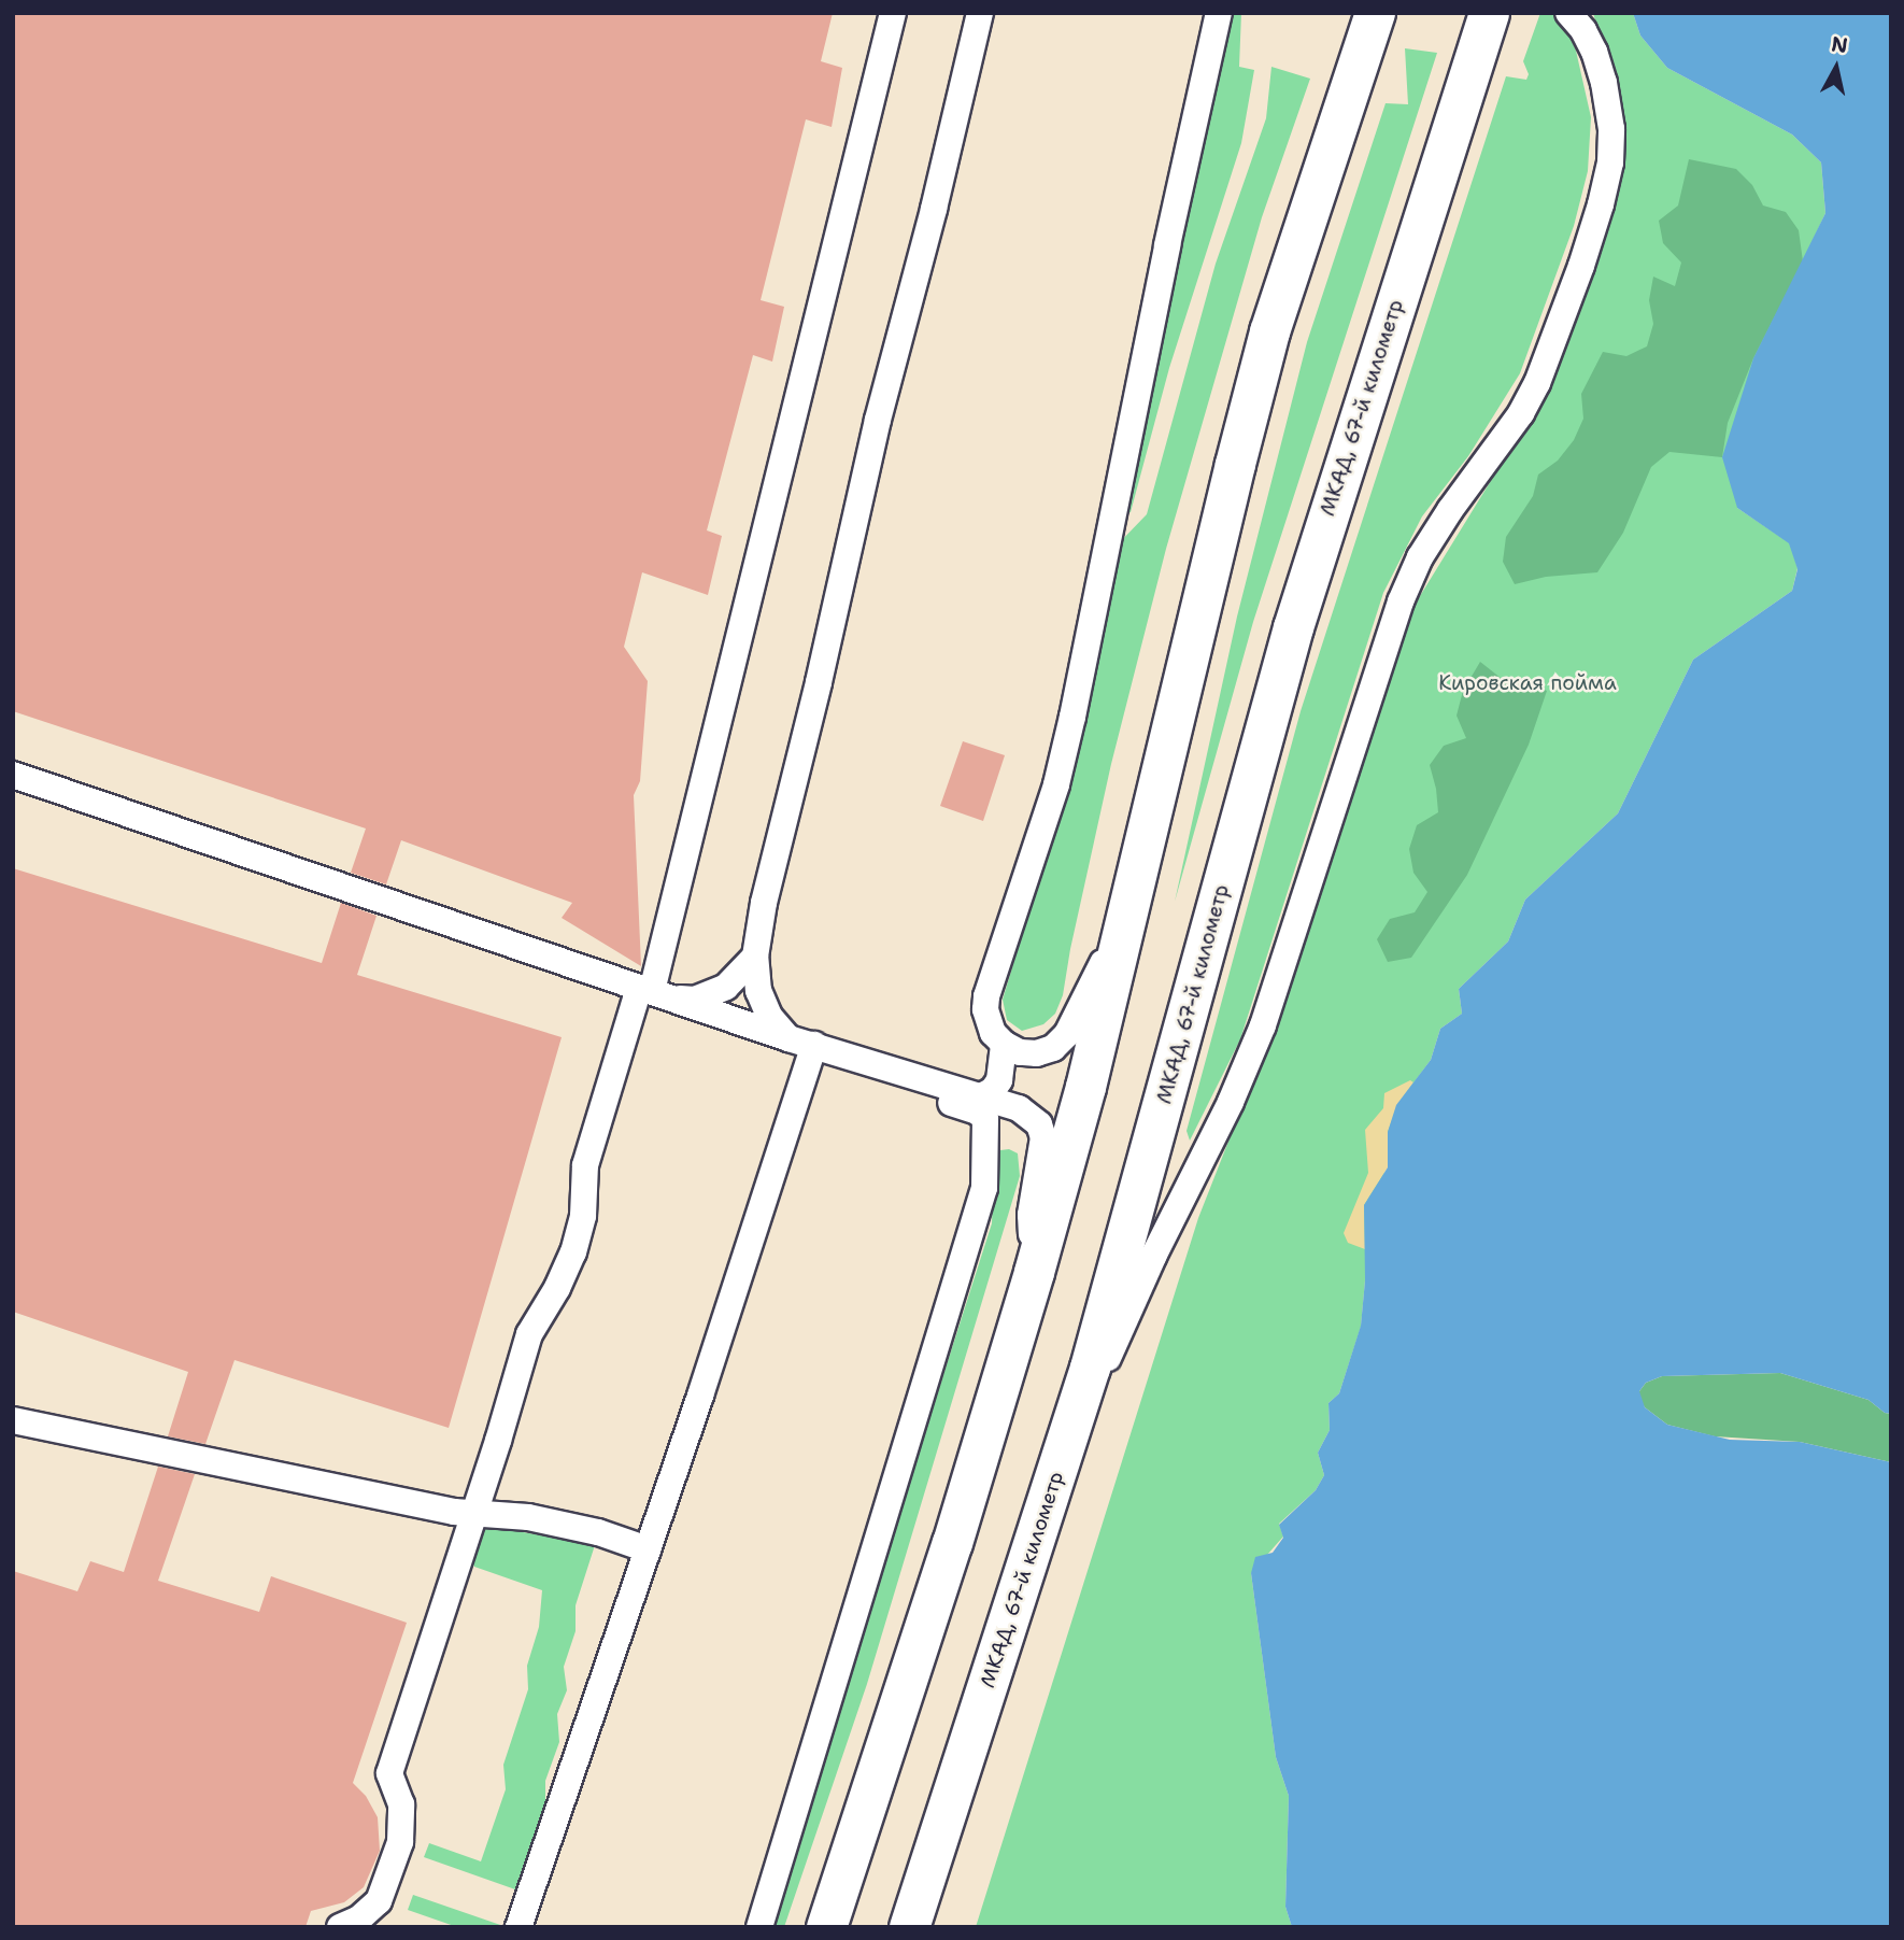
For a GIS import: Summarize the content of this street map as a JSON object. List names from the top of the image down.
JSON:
{
  "streets": {
    "highway": ["МКАД, 67-й километр"]
  },
  "parks": ["Кировская пойма"],
  "north": "top"
}
